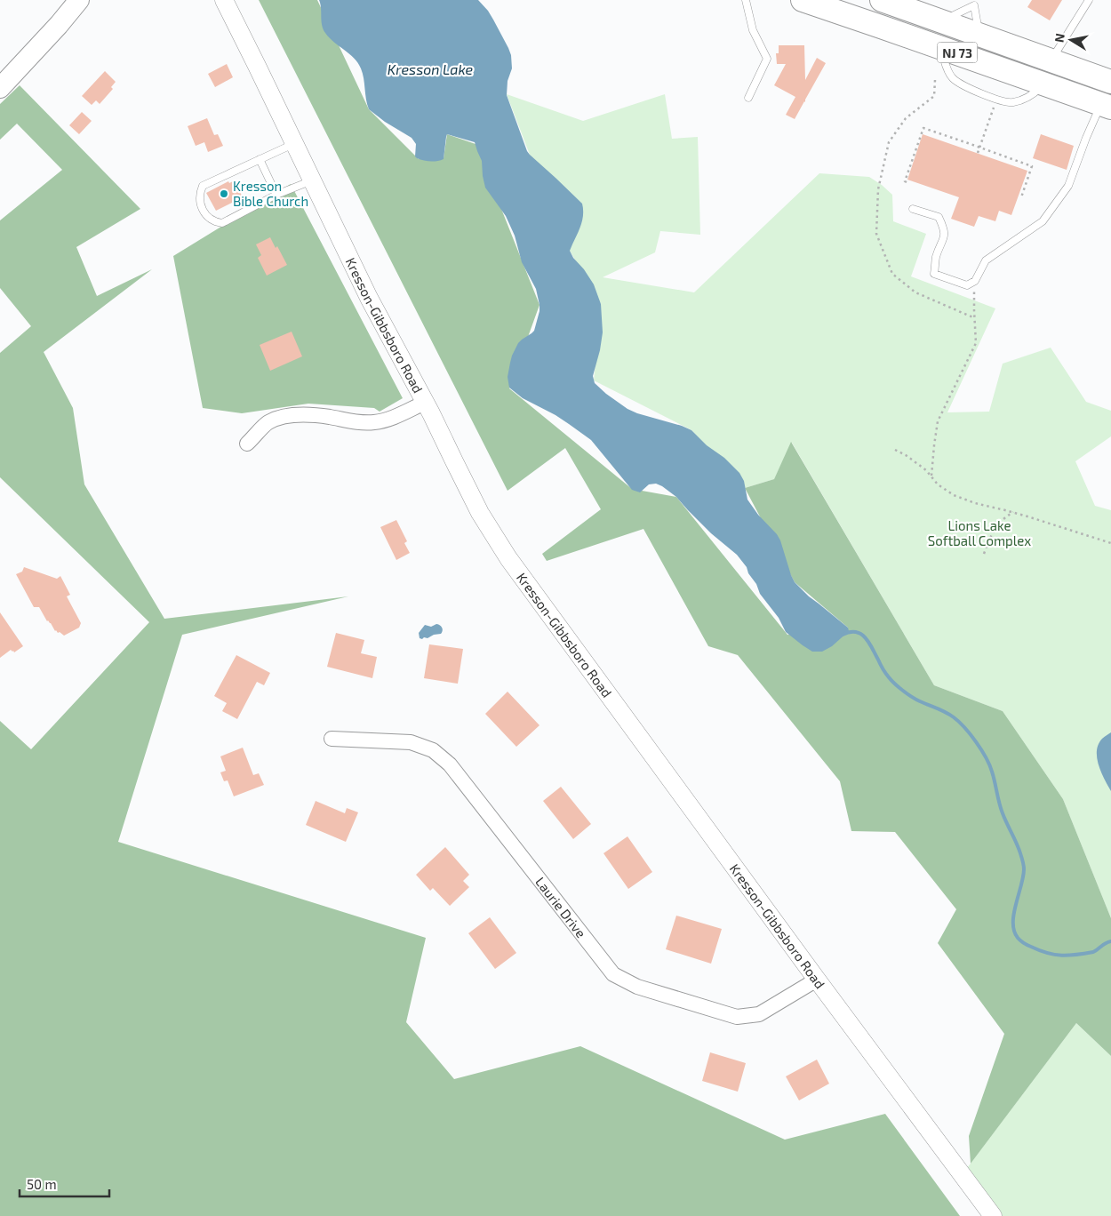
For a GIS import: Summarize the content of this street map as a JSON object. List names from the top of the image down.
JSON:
{
  "streets": {
    "highway": ["NJ 73"],
    "street": ["Kresson-Gibbsboro Road", "Laurie Drive"]
  },
  "crossings": [
    ["Kresson-Gibbsboro Road", "Laurie Drive"]
  ],
  "water": ["Kresson Lake"],
  "parks": ["Lions Lake Softball Complex"],
  "places": ["Kresson Bible Church"],
  "scale_bar": "50 m",
  "north": "left"
}
